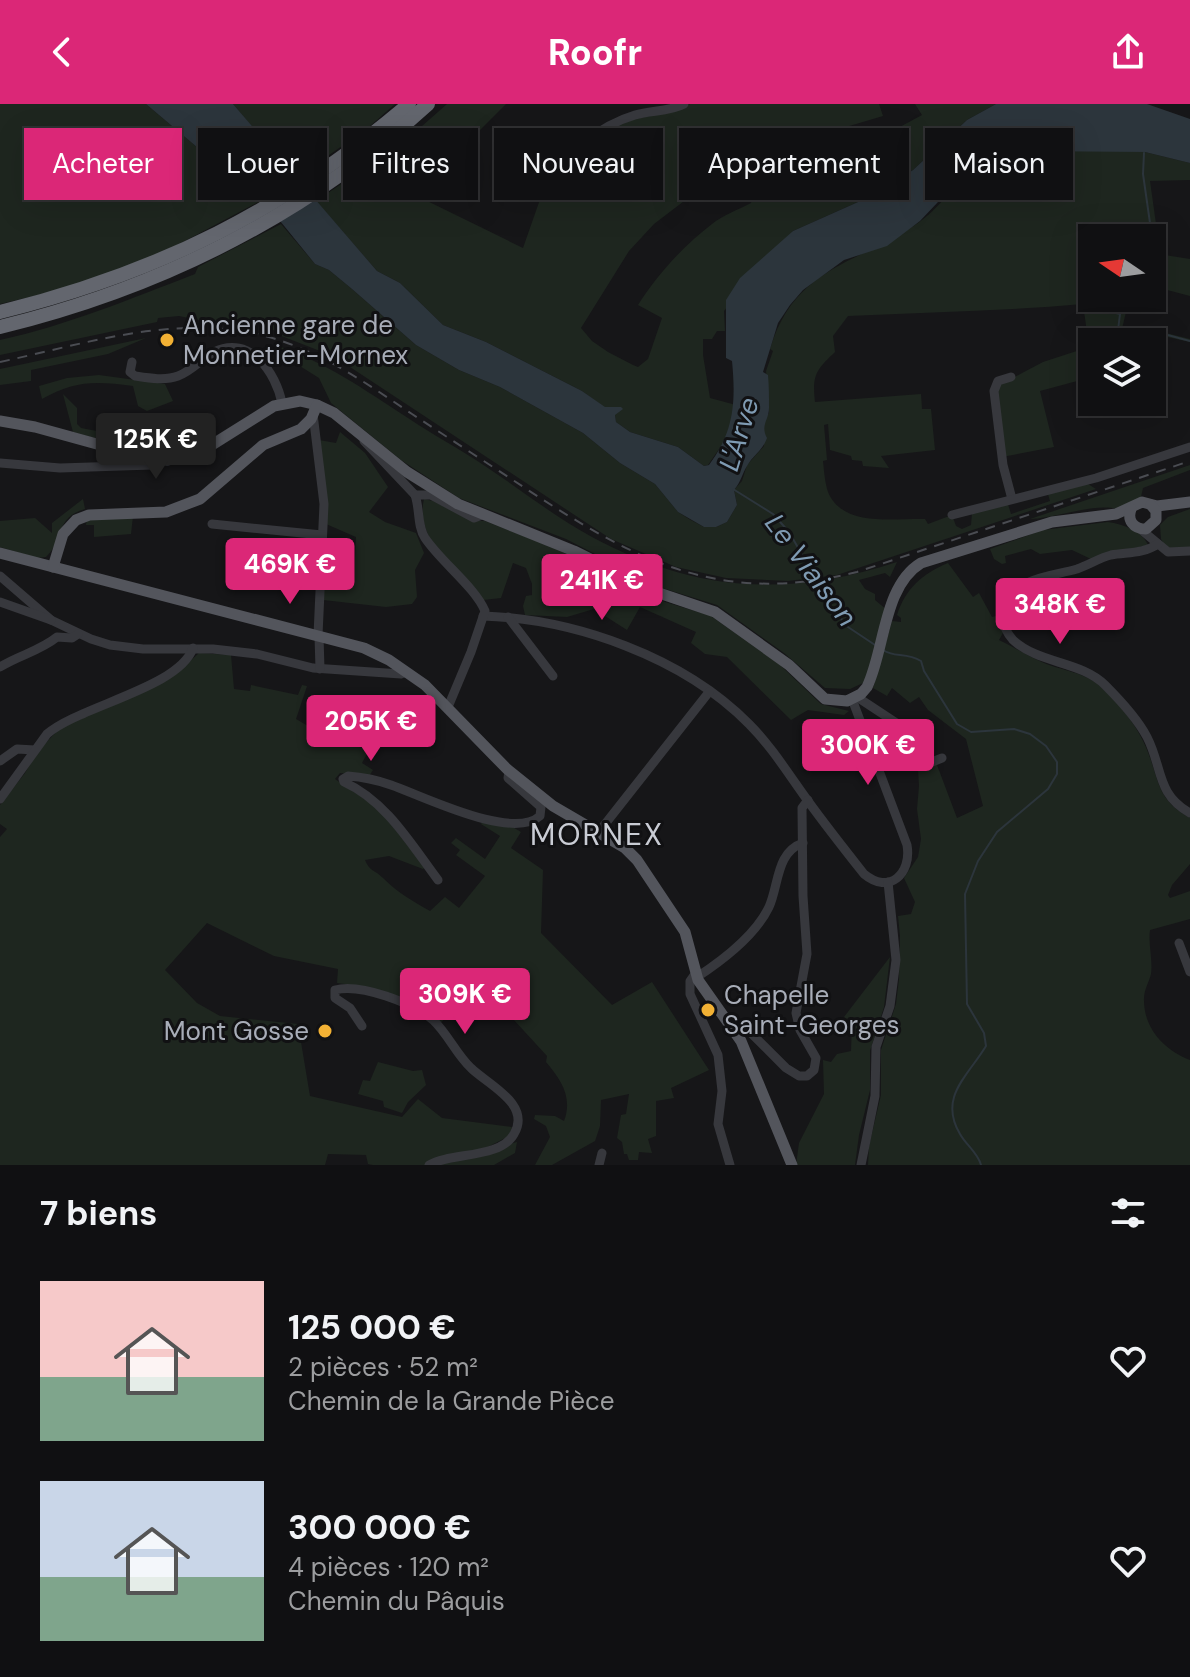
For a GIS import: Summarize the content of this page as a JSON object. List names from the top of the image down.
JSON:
{
  "districts": ["MORNEX"],
  "water": ["L'Arve", "Le Viaison"],
  "places": ["Ancienne gare de Monnetier-Mornex", "Chapelle Saint-Georges", "Mont Gosse"],
  "north": "left",
  "page": {
    "header": "Roofr",
    "chip": [
      "Acheter",
      "Louer",
      "Filtres",
      "Nouveau",
      "Appartement",
      "Maison"
    ],
    "price": [
      "125K €",
      "469K €",
      "241K €",
      "348K €",
      "205K €",
      "300K €",
      "309K €"
    ],
    "heading": "7 biens",
    "list": [
      {
        "name": "125 000 €",
        "note": "2 pièces · 52 m² · Chemin de la Grande Pièce"
      },
      {
        "name": "300 000 €",
        "note": "4 pièces · 120 m² · Chemin du Pâquis"
      }
    ]
  }
}
